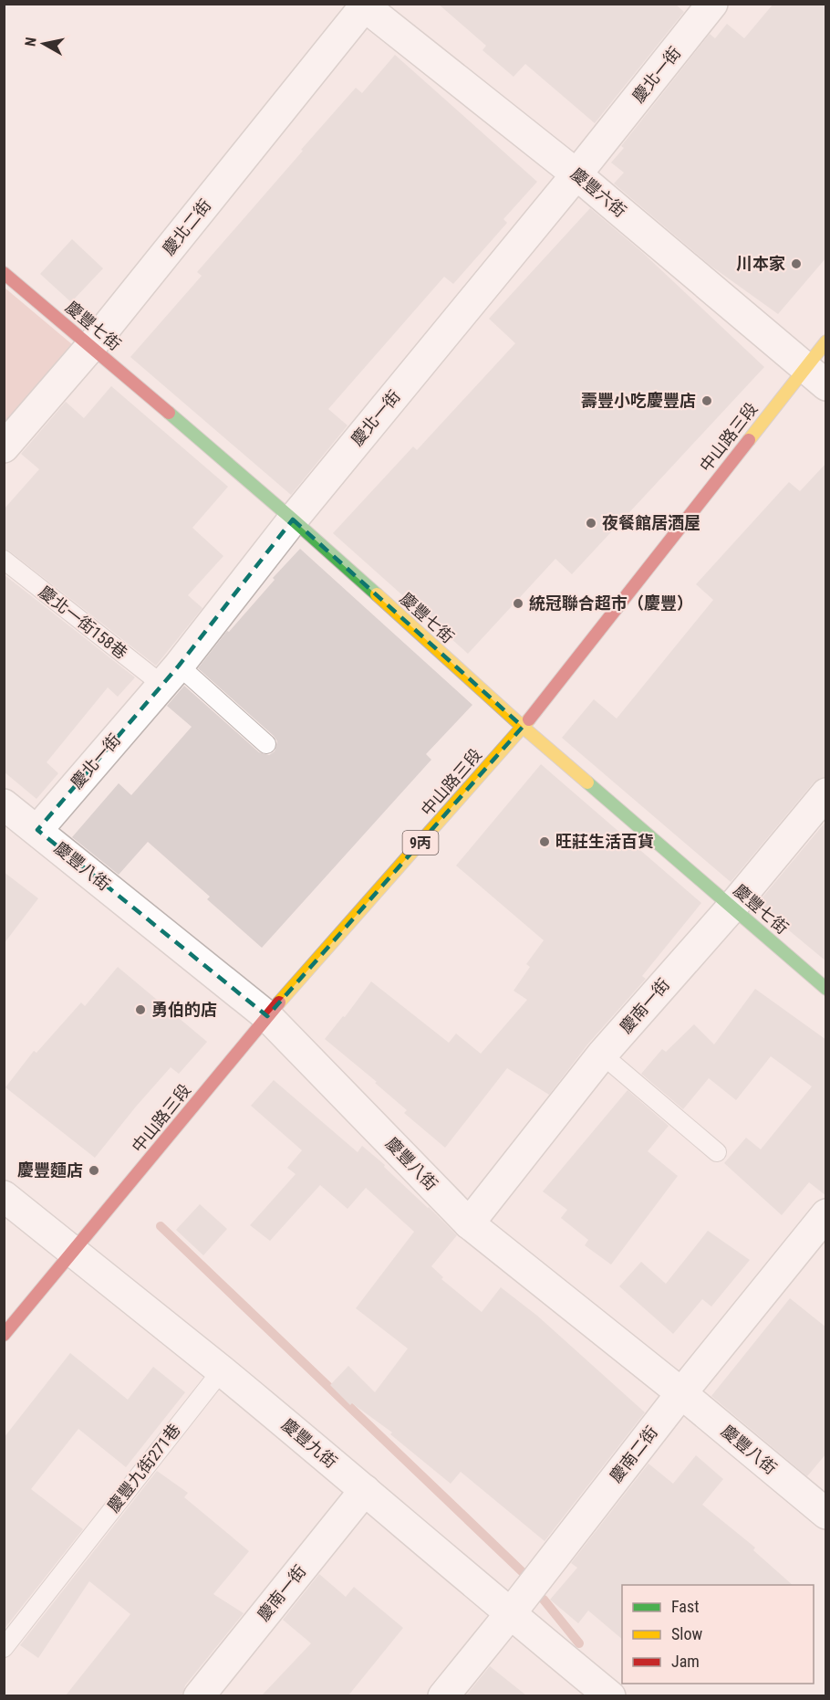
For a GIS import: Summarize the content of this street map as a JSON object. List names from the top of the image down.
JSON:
{
  "streets": {
    "main road": ["慶豐七街", "中山路三段", "9丙"],
    "street": [
      "慶北一街",
      "慶豐六街",
      "慶北二街",
      "慶豐八街",
      "慶南一街",
      "慶豐九街",
      "慶南二街"
    ],
    "lane": ["慶北一街158巷", "慶豐九街271巷"]
  },
  "crossings": [
    ["慶北一街", "慶豐六街"],
    ["慶北一街", "慶豐七街"],
    ["慶北一街", "慶北一街158巷"],
    ["慶北一街", "慶豐八街"],
    ["慶豐六街", "慶北二街"],
    ["慶豐六街", "中山路三段"],
    ["慶北二街", "慶豐七街"],
    ["慶豐七街", "中山路三段"],
    ["慶豐七街", "慶南一街"],
    ["中山路三段", "慶豐八街"],
    ["中山路三段", "慶豐九街"],
    ["慶豐八街", "慶南一街"],
    ["慶豐八街", "慶南二街"],
    ["慶南一街", "慶豐九街"],
    ["慶豐九街", "慶南二街"],
    ["慶豐九街", "慶豐九街271巷"]
  ],
  "places": [
    "川本家",
    "壽豐小吃慶豐店",
    "夜餐館居酒屋",
    "統冠聯合超市（慶豐）",
    "旺莊生活百貨",
    "勇伯的店",
    "慶豐麵店"
  ],
  "legend": ["Fast", "Slow", "Jam"],
  "north": "left"
}
